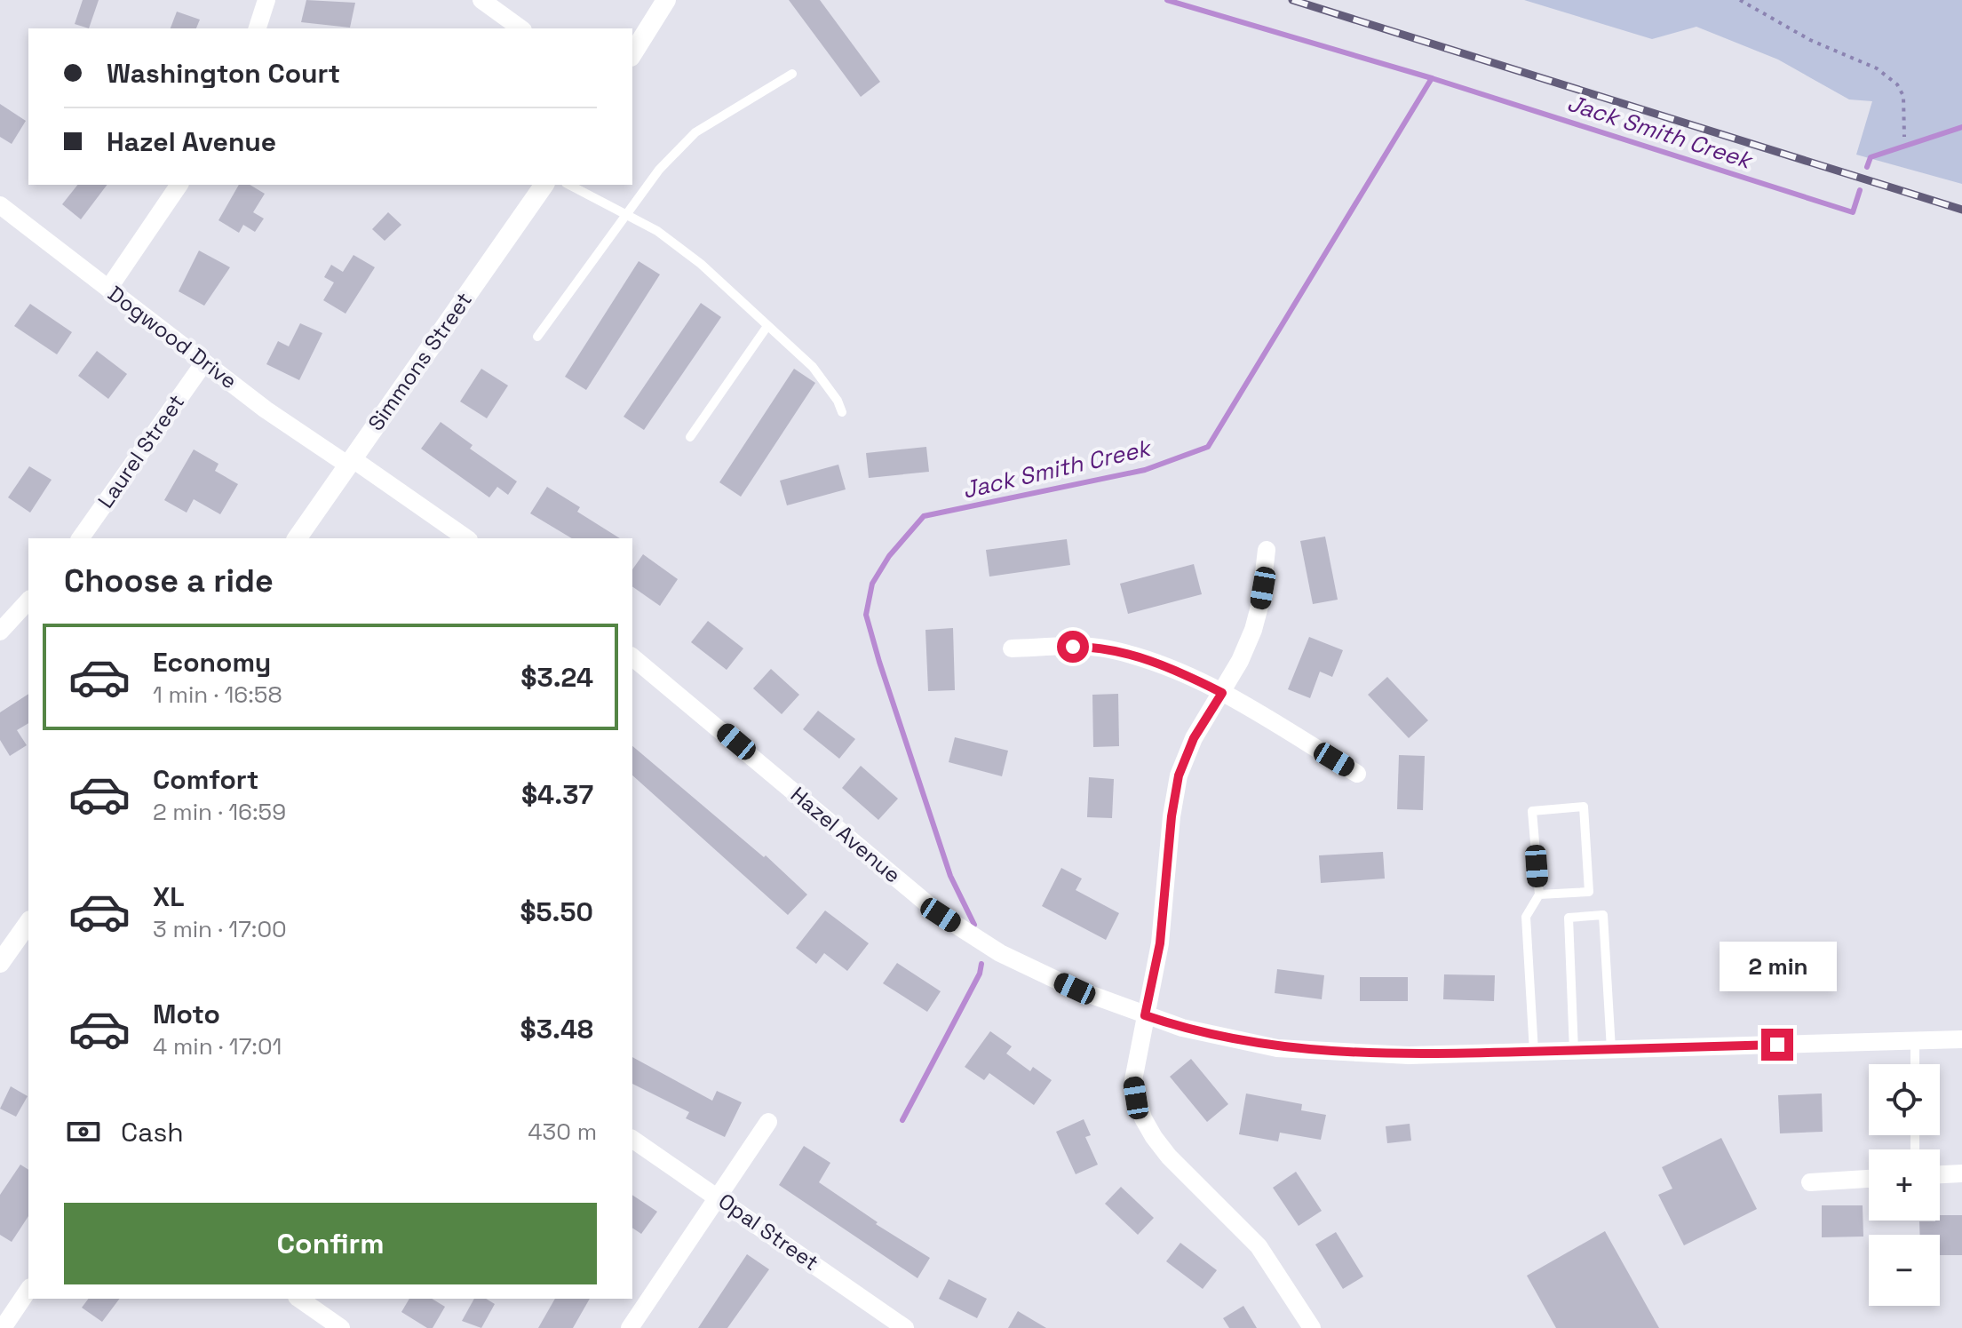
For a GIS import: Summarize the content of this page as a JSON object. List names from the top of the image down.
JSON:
{
  "streets": {
    "street": [
      "Dogwood Drive",
      "Simmons Street",
      "Laurel Street",
      "Hazel Avenue",
      "Opal Street"
    ]
  },
  "crossings": [
    ["Dogwood Drive", "Simmons Street"],
    ["Dogwood Drive", "Laurel Street"]
  ],
  "water": ["Jack Smith Creek"],
  "page": {
    "banner": ["Washington Court", "Hazel Avenue"],
    "heading": "Choose a ride",
    "list": [
      {
        "name": "Economy",
        "note": "1 min · 16:58",
        "value": "$3.24"
      },
      {
        "name": "Comfort",
        "note": "2 min · 16:59",
        "value": "$4.37"
      },
      {
        "name": "XL",
        "note": "3 min · 17:00",
        "value": "$5.50"
      },
      {
        "name": "Moto",
        "note": "4 min · 17:01",
        "value": "$3.48"
      }
    ],
    "bubble": "2 min",
    "map_buttons": ["+", "−"],
    "pay": ["Cash", "430 m"],
    "buttons": "Confirm"
  }
}
